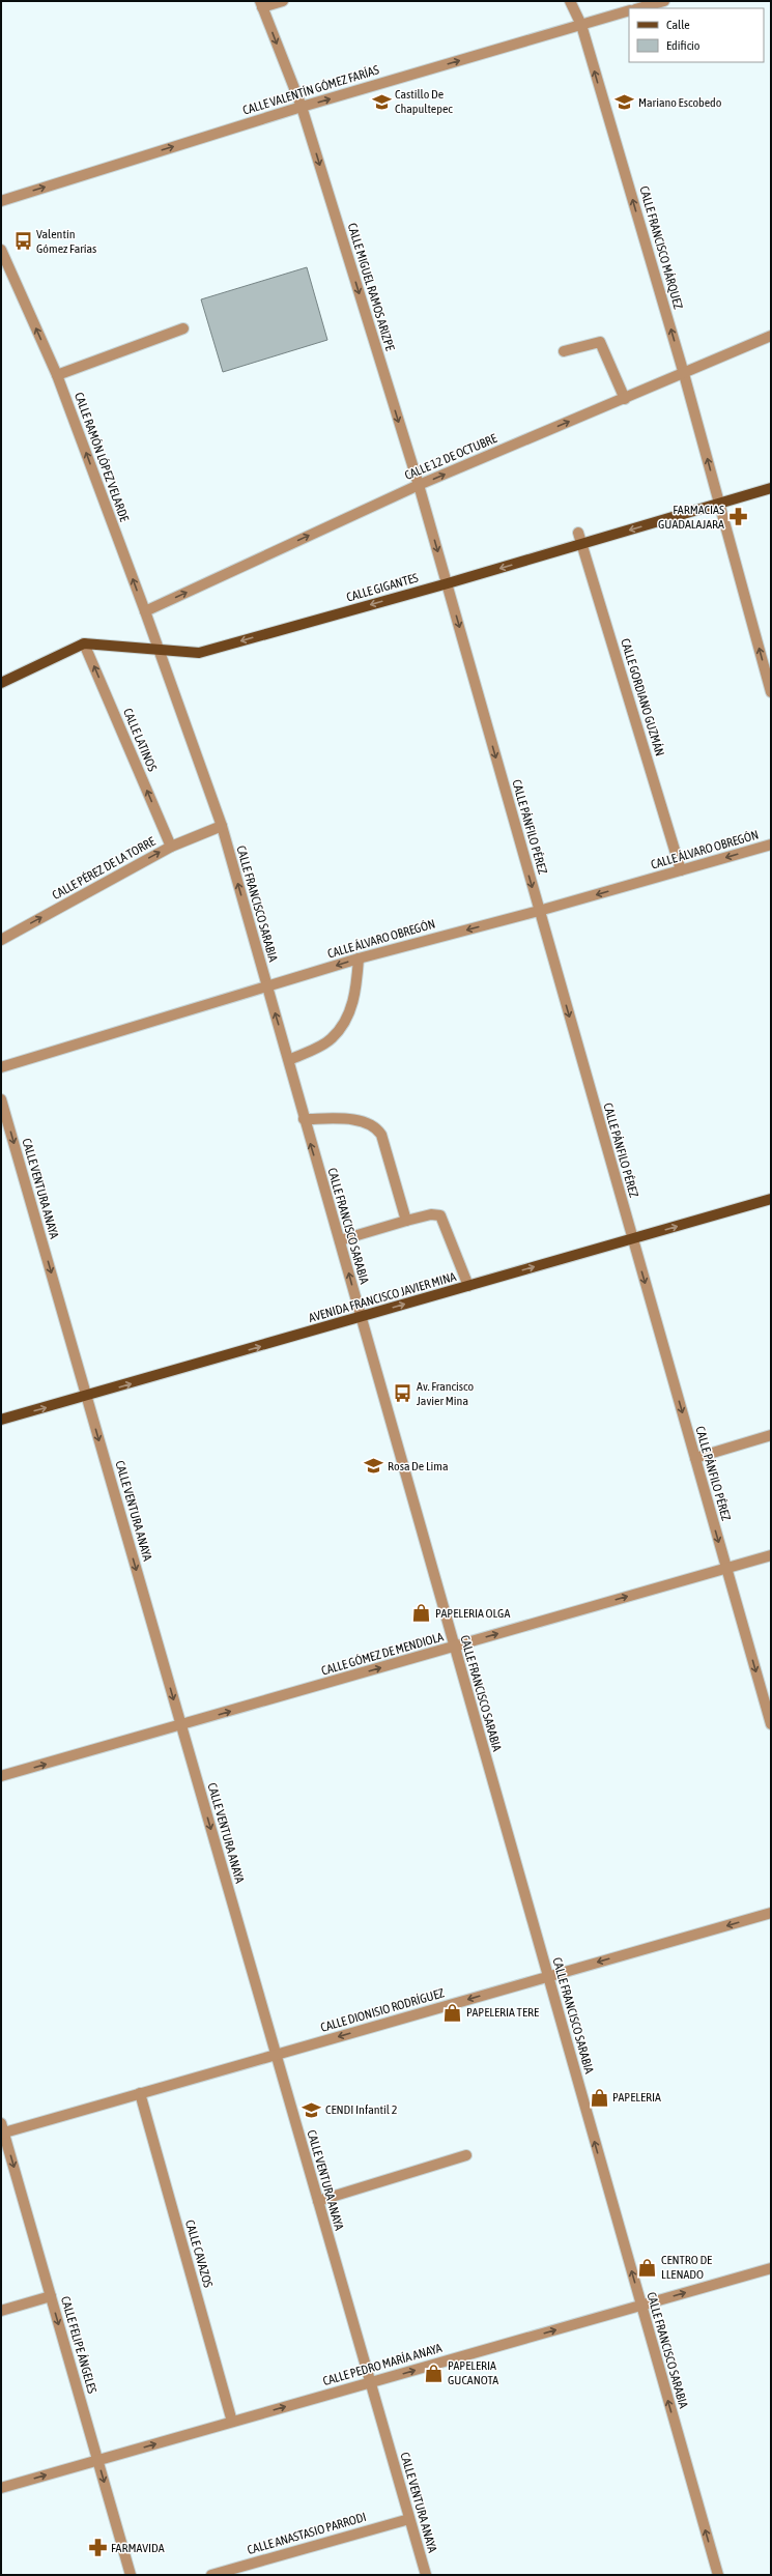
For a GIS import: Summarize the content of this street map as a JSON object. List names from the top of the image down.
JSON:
{
  "streets": {
    "main road": ["CALLE GIGANTES", "AVENIDA FRANCISCO JAVIER MINA"],
    "street": [
      "CALLE VALENTÍN GÓMEZ FARÍAS",
      "CALLE FRANCISCO MÁRQUEZ",
      "CALLE MIGUEL RAMOS ARIZPE",
      "CALLE RAMÓN LÓPEZ VELARDE",
      "CALLE 12 DE OCTUBRE",
      "CALLE GORDIANO GUZMÁN",
      "CALLE LATINOS",
      "CALLE PÁNFILO PÉREZ",
      "CALLE ÁLVARO OBREGÓN",
      "CALLE PÉREZ DE LA TORRE",
      "CALLE FRANCISCO SARABIA",
      "CALLE VENTURA ANAYA",
      "CALLE GÓMEZ DE MENDIOLA",
      "CALLE DIONISIO RODRÍGUEZ",
      "CALLE CAVAZOS",
      "CALLE FELIPE ÁNGELES",
      "CALLE PEDRO MARÍA ANAYA",
      "CALLE ANASTASIO PARRODI"
    ]
  },
  "crossings": [
    ["CALLE VALENTÍN GÓMEZ FARÍAS", "CALLE FRANCISCO MÁRQUEZ"],
    ["CALLE VALENTÍN GÓMEZ FARÍAS", "CALLE MIGUEL RAMOS ARIZPE"],
    ["CALLE FRANCISCO MÁRQUEZ", "CALLE 12 DE OCTUBRE"],
    ["CALLE FRANCISCO MÁRQUEZ", "CALLE GIGANTES"],
    ["CALLE MIGUEL RAMOS ARIZPE", "CALLE 12 DE OCTUBRE"],
    ["CALLE MIGUEL RAMOS ARIZPE", "CALLE GIGANTES"],
    ["CALLE MIGUEL RAMOS ARIZPE", "CALLE PÁNFILO PÉREZ"],
    ["CALLE RAMÓN LÓPEZ VELARDE", "CALLE 12 DE OCTUBRE"],
    ["CALLE RAMÓN LÓPEZ VELARDE", "CALLE GIGANTES"],
    ["CALLE RAMÓN LÓPEZ VELARDE", "CALLE FRANCISCO SARABIA"],
    ["CALLE GIGANTES", "CALLE GORDIANO GUZMÁN"],
    ["CALLE GIGANTES", "CALLE LATINOS"],
    ["CALLE GIGANTES", "CALLE PÁNFILO PÉREZ"],
    ["CALLE GORDIANO GUZMÁN", "CALLE ÁLVARO OBREGÓN"],
    ["CALLE LATINOS", "CALLE PÉREZ DE LA TORRE"],
    ["CALLE PÁNFILO PÉREZ", "CALLE ÁLVARO OBREGÓN"],
    ["CALLE PÁNFILO PÉREZ", "AVENIDA FRANCISCO JAVIER MINA"],
    ["CALLE PÁNFILO PÉREZ", "CALLE GÓMEZ DE MENDIOLA"],
    ["CALLE ÁLVARO OBREGÓN", "CALLE FRANCISCO SARABIA"],
    ["CALLE PÉREZ DE LA TORRE", "CALLE FRANCISCO SARABIA"],
    ["CALLE FRANCISCO SARABIA", "AVENIDA FRANCISCO JAVIER MINA"],
    ["CALLE FRANCISCO SARABIA", "CALLE GÓMEZ DE MENDIOLA"],
    ["CALLE FRANCISCO SARABIA", "CALLE DIONISIO RODRÍGUEZ"],
    ["CALLE FRANCISCO SARABIA", "CALLE PEDRO MARÍA ANAYA"],
    ["CALLE VENTURA ANAYA", "AVENIDA FRANCISCO JAVIER MINA"],
    ["CALLE VENTURA ANAYA", "CALLE GÓMEZ DE MENDIOLA"],
    ["CALLE VENTURA ANAYA", "CALLE DIONISIO RODRÍGUEZ"],
    ["CALLE VENTURA ANAYA", "CALLE PEDRO MARÍA ANAYA"],
    ["CALLE VENTURA ANAYA", "CALLE ANASTASIO PARRODI"],
    ["CALLE DIONISIO RODRÍGUEZ", "CALLE CAVAZOS"],
    ["CALLE DIONISIO RODRÍGUEZ", "CALLE FELIPE ÁNGELES"],
    ["CALLE CAVAZOS", "CALLE PEDRO MARÍA ANAYA"],
    ["CALLE FELIPE ÁNGELES", "CALLE PEDRO MARÍA ANAYA"]
  ],
  "one_way": [
    "CALLE VALENTÍN GÓMEZ FARÍAS",
    "CALLE FRANCISCO MÁRQUEZ",
    "CALLE MIGUEL RAMOS ARIZPE",
    "CALLE RAMÓN LÓPEZ VELARDE",
    "CALLE 12 DE OCTUBRE",
    "CALLE GIGANTES",
    "CALLE LATINOS",
    "CALLE PÁNFILO PÉREZ",
    "CALLE ÁLVARO OBREGÓN",
    "CALLE PÉREZ DE LA TORRE",
    "CALLE FRANCISCO SARABIA",
    "CALLE VENTURA ANAYA",
    "AVENIDA FRANCISCO JAVIER MINA",
    "CALLE GÓMEZ DE MENDIOLA",
    "CALLE DIONISIO RODRÍGUEZ",
    "CALLE FELIPE ÁNGELES",
    "CALLE PEDRO MARÍA ANAYA"
  ],
  "places": {
    "school or university": [
      "Castillo De Chapultepec",
      "Mariano Escobedo",
      "Rosa De Lima",
      "CENDI Infantil 2"
    ],
    "bus stop": ["Valentín Gómez Farías", "Av. Francisco Javier Mina"],
    "pharmacy": ["FARMACIAS GUADALAJARA", "FARMAVIDA"],
    "shop": [
      "PAPELERIA OLGA",
      "PAPELERIA TERE",
      "PAPELERIA",
      "CENTRO DE LLENADO",
      "PAPELERIA GUCANOTA"
    ]
  },
  "legend": ["Calle", "Edificio"]
}
